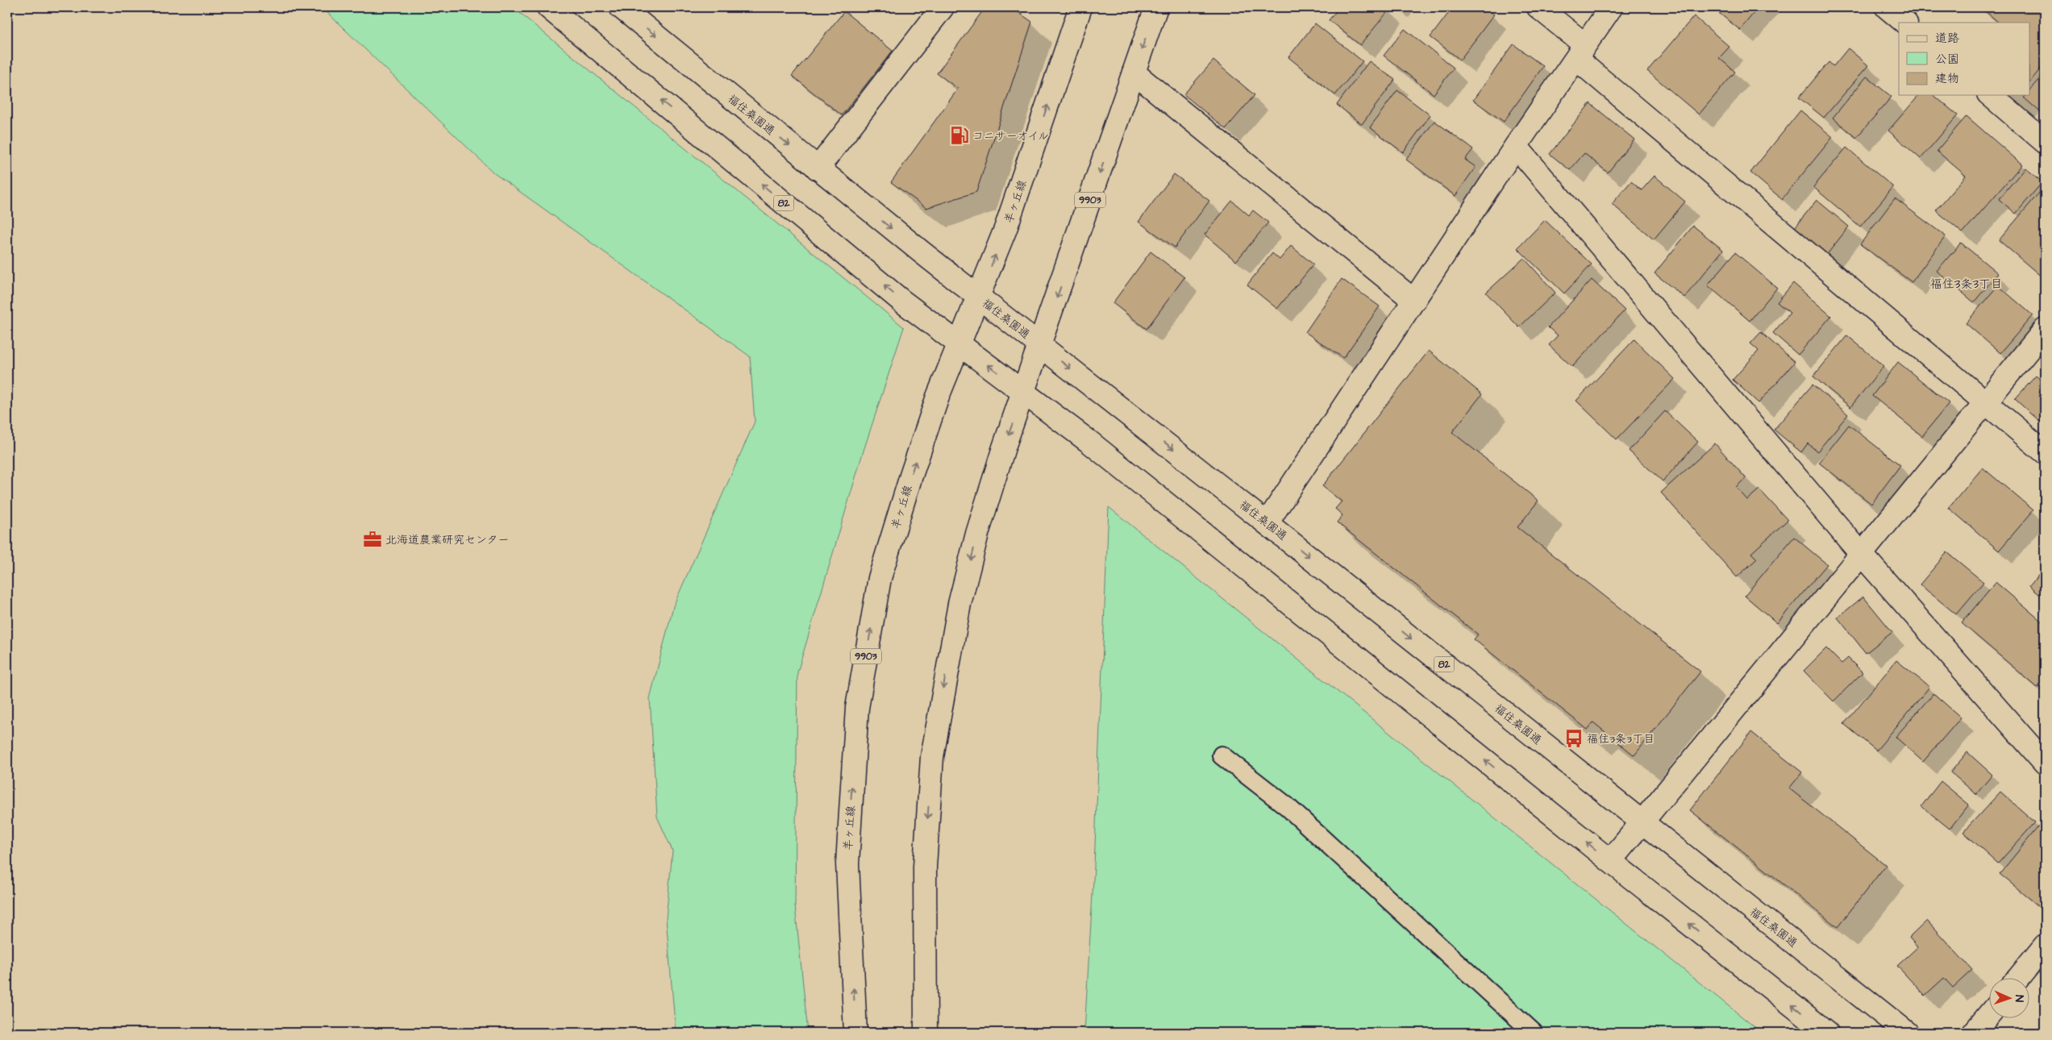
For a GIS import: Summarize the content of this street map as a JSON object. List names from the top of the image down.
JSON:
{
  "streets": {
    "main road": [
      "福住桑園通",
      "9903",
      "羊ヶ丘線",
      "82"
    ]
  },
  "crossings": [
    ["福住桑園通", "9903"],
    ["福住桑園通", "羊ヶ丘線"],
    ["9903", "82"],
    ["羊ヶ丘線", "82"]
  ],
  "districts": ["福住3条3丁目"],
  "places": {
    "fuel station": ["コニサーオイル"],
    "office": ["北海道農業研究センター"],
    "bus stop": ["福住3条3丁目"]
  },
  "legend": ["道路", "公園", "建物"],
  "north": "right"
}
